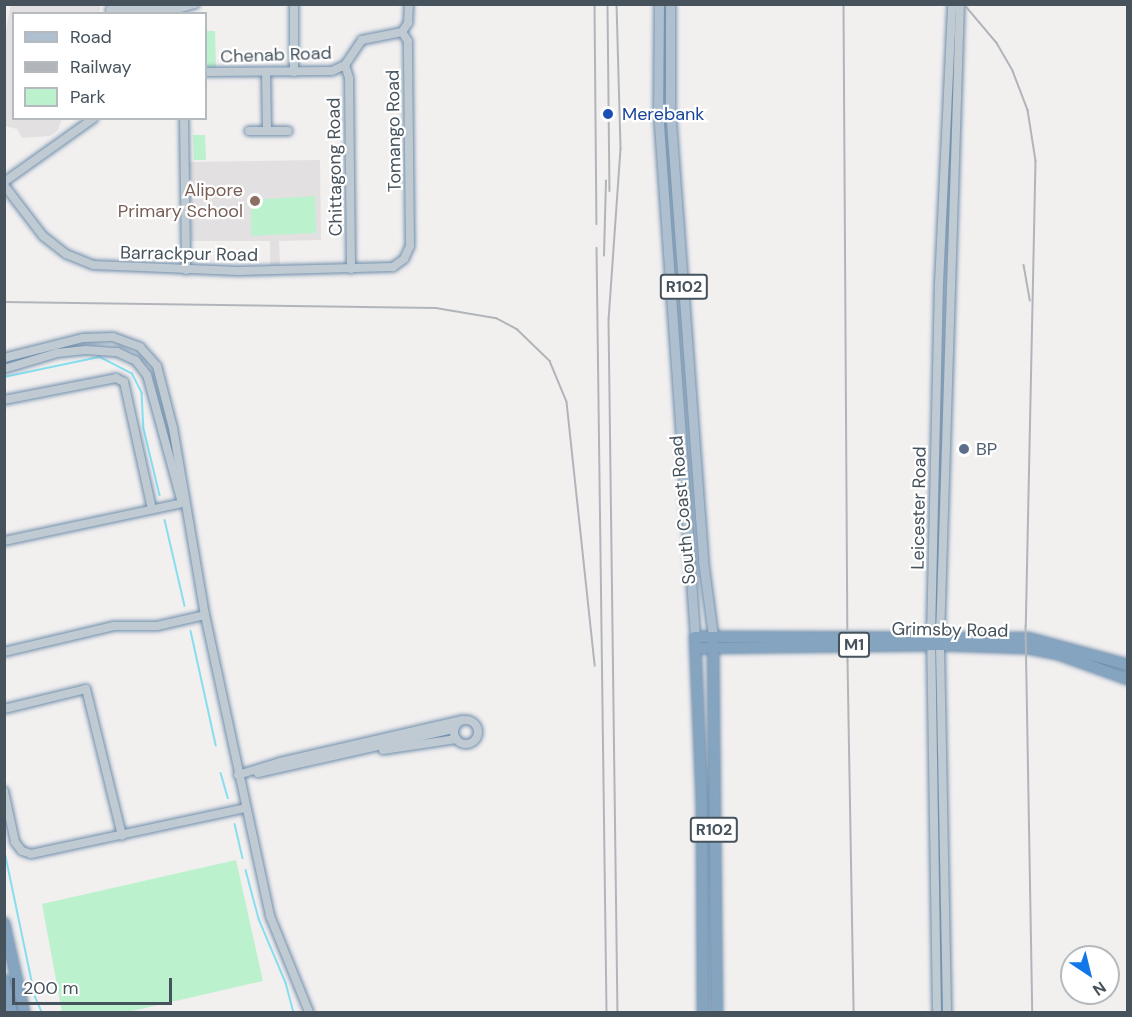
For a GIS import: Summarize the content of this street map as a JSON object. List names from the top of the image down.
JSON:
{
  "streets": {
    "highway": [
      "R102",
      "South Coast Road",
      "Grimsby Road",
      "M1"
    ],
    "street": [
      "Chenab Road",
      "Tomango Road",
      "Chittagong Road",
      "Barrackpur Road",
      "Leicester Road"
    ]
  },
  "crossings": [
    ["Chenab Road", "Tomango Road"],
    ["Chenab Road", "Chittagong Road"],
    ["Tomango Road", "Barrackpur Road"],
    ["Chittagong Road", "Barrackpur Road"],
    ["Leicester Road", "Grimsby Road"],
    ["South Coast Road", "Grimsby Road"]
  ],
  "places": ["Merebank", "Alipore Primary School", "BP"],
  "legend": ["Road", "Railway", "Park"],
  "scale_bar": "200 m",
  "north": "bottom right"
}
